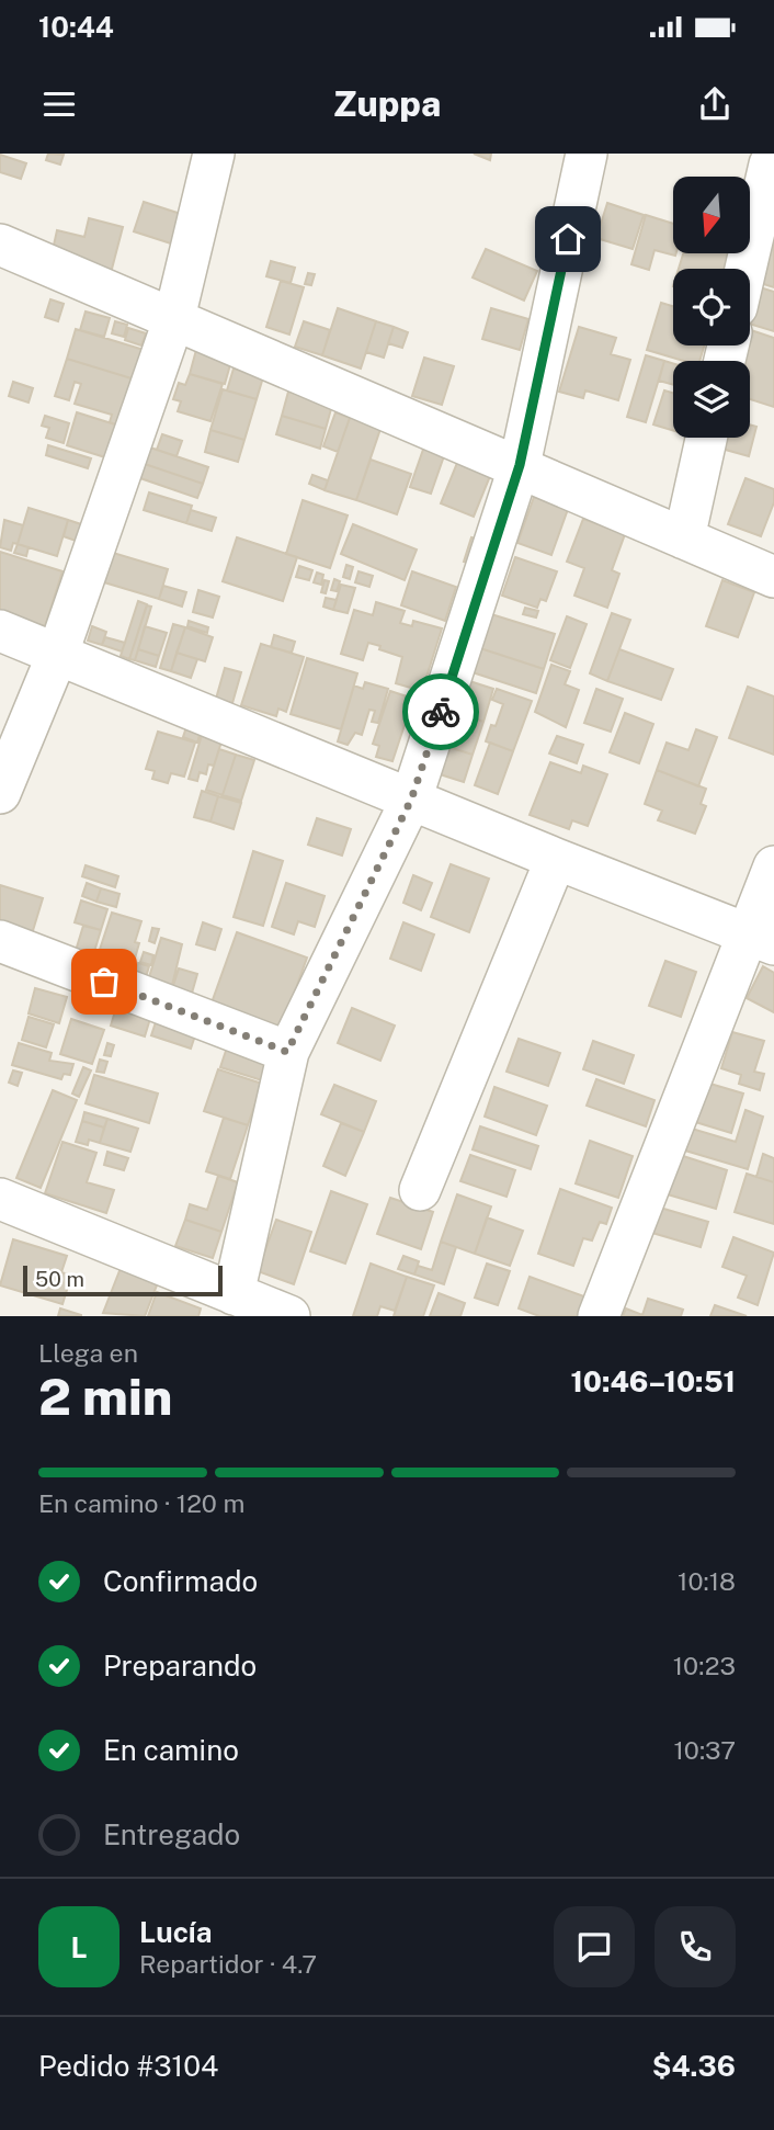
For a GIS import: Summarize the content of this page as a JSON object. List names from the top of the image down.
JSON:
{
  "scale_bar": "50 m",
  "north": "bottom",
  "page": {
    "status": "10:44",
    "header": "Zuppa",
    "scale": "50 m",
    "heading": ["2 min", "Llega en", "10:46–10:51"],
    "panel": [
      "Lucía",
      "Repartidor · 4.7",
      "Pedido #3104",
      "$4.36"
    ],
    "bar": "En camino · 120 m",
    "list": [
      ["Confirmado", "10:18"],
      ["Preparando", "10:23"],
      ["En camino", "10:37"],
      "Entregado"
    ],
    "round": "L"
  }
}
